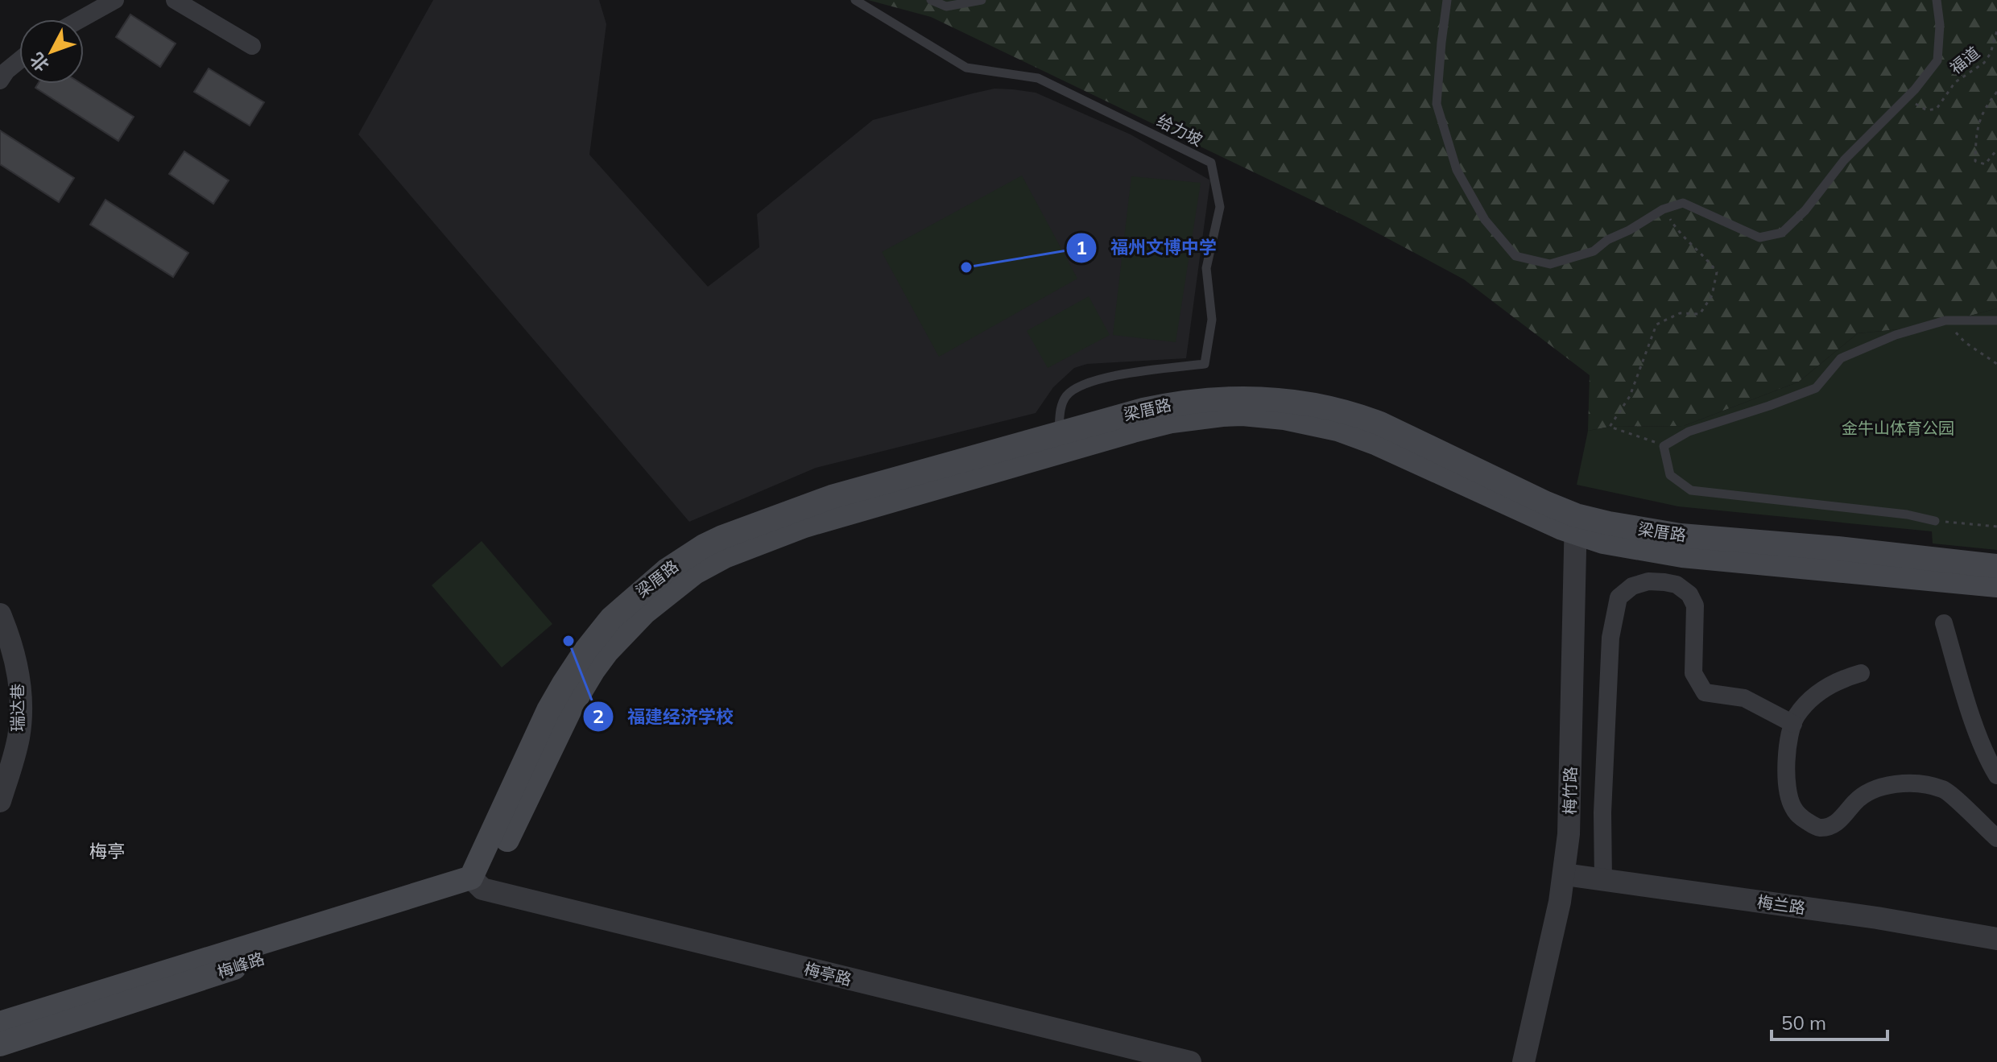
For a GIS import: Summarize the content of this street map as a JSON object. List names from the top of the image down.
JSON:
{
  "streets": {
    "main road": ["梁厝路", "梅峰路"],
    "street": [
      "瑞达巷",
      "梅竹路",
      "梅兰路",
      "梅亭路"
    ],
    "lane": ["给力坡"],
    "path": ["福道"]
  },
  "crossings": [
    ["给力坡", "梁厝路"],
    ["梁厝路", "梅竹路"],
    ["梁厝路", "梅峰路"],
    ["梁厝路", "梅亭路"],
    ["梅竹路", "梅兰路"],
    ["梅峰路", "梅亭路"]
  ],
  "districts": ["梅亭"],
  "parks": ["金牛山体育公园"],
  "places": ["福州文博中学", "福建经济学校"],
  "scale_bar": "50 m",
  "north": "bottom left"
}
